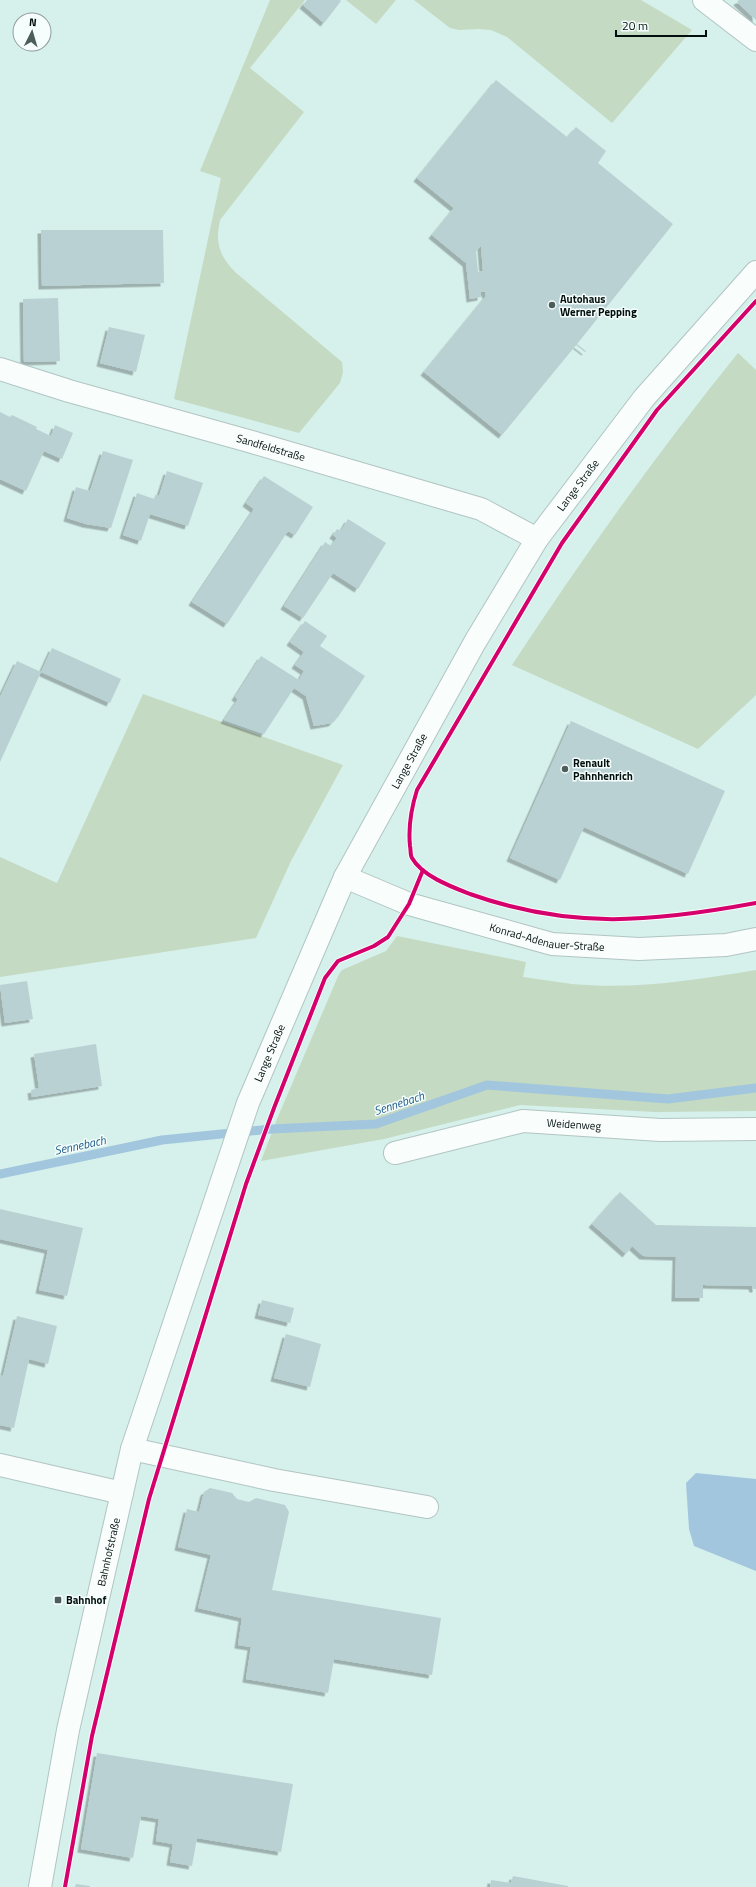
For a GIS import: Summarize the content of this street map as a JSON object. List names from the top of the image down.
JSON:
{
  "streets": {
    "main road": [
      "Sandfeldstraße",
      "Lange Straße",
      "Konrad-Adenauer-Straße",
      "Weidenweg",
      "Bahnhofstraße"
    ]
  },
  "crossings": [
    ["Sandfeldstraße", "Lange Straße"],
    ["Lange Straße", "Konrad-Adenauer-Straße"],
    ["Lange Straße", "Bahnhofstraße"]
  ],
  "water": ["Sennebach"],
  "places": {
    "other": ["Autohaus Werner Pepping", "Renault Pahnhenrich"],
    "transit": ["Bahnhof"]
  },
  "scale_bar": "20 m",
  "north": "top"
}
